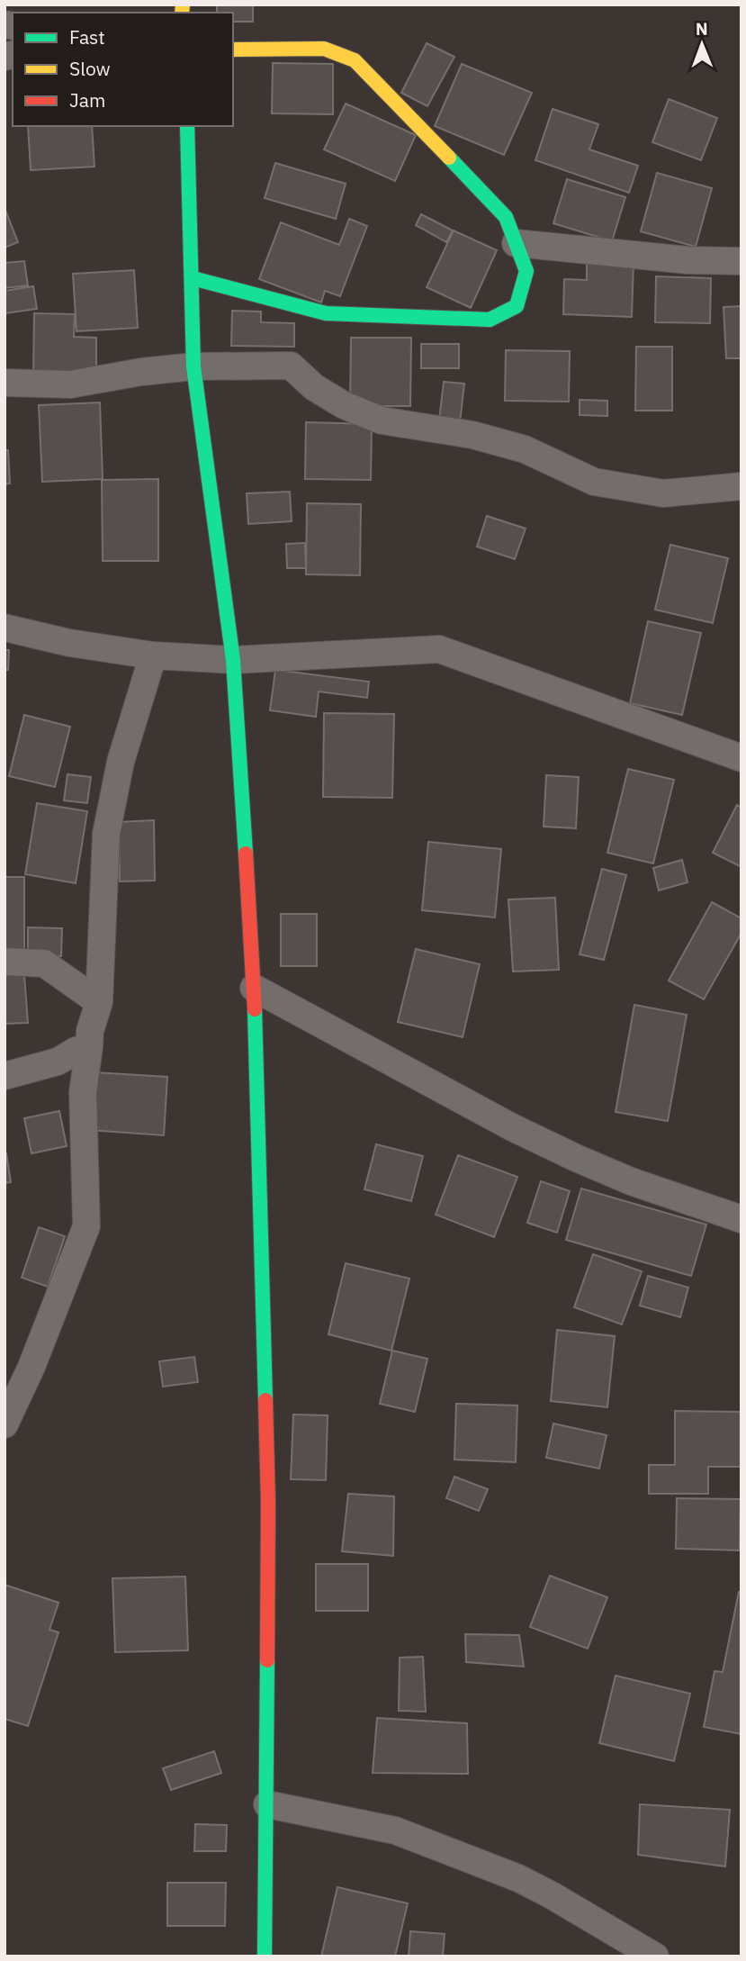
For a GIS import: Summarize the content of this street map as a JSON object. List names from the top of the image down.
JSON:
{
  "legend": ["Fast", "Slow", "Jam"],
  "north": "top"
}
